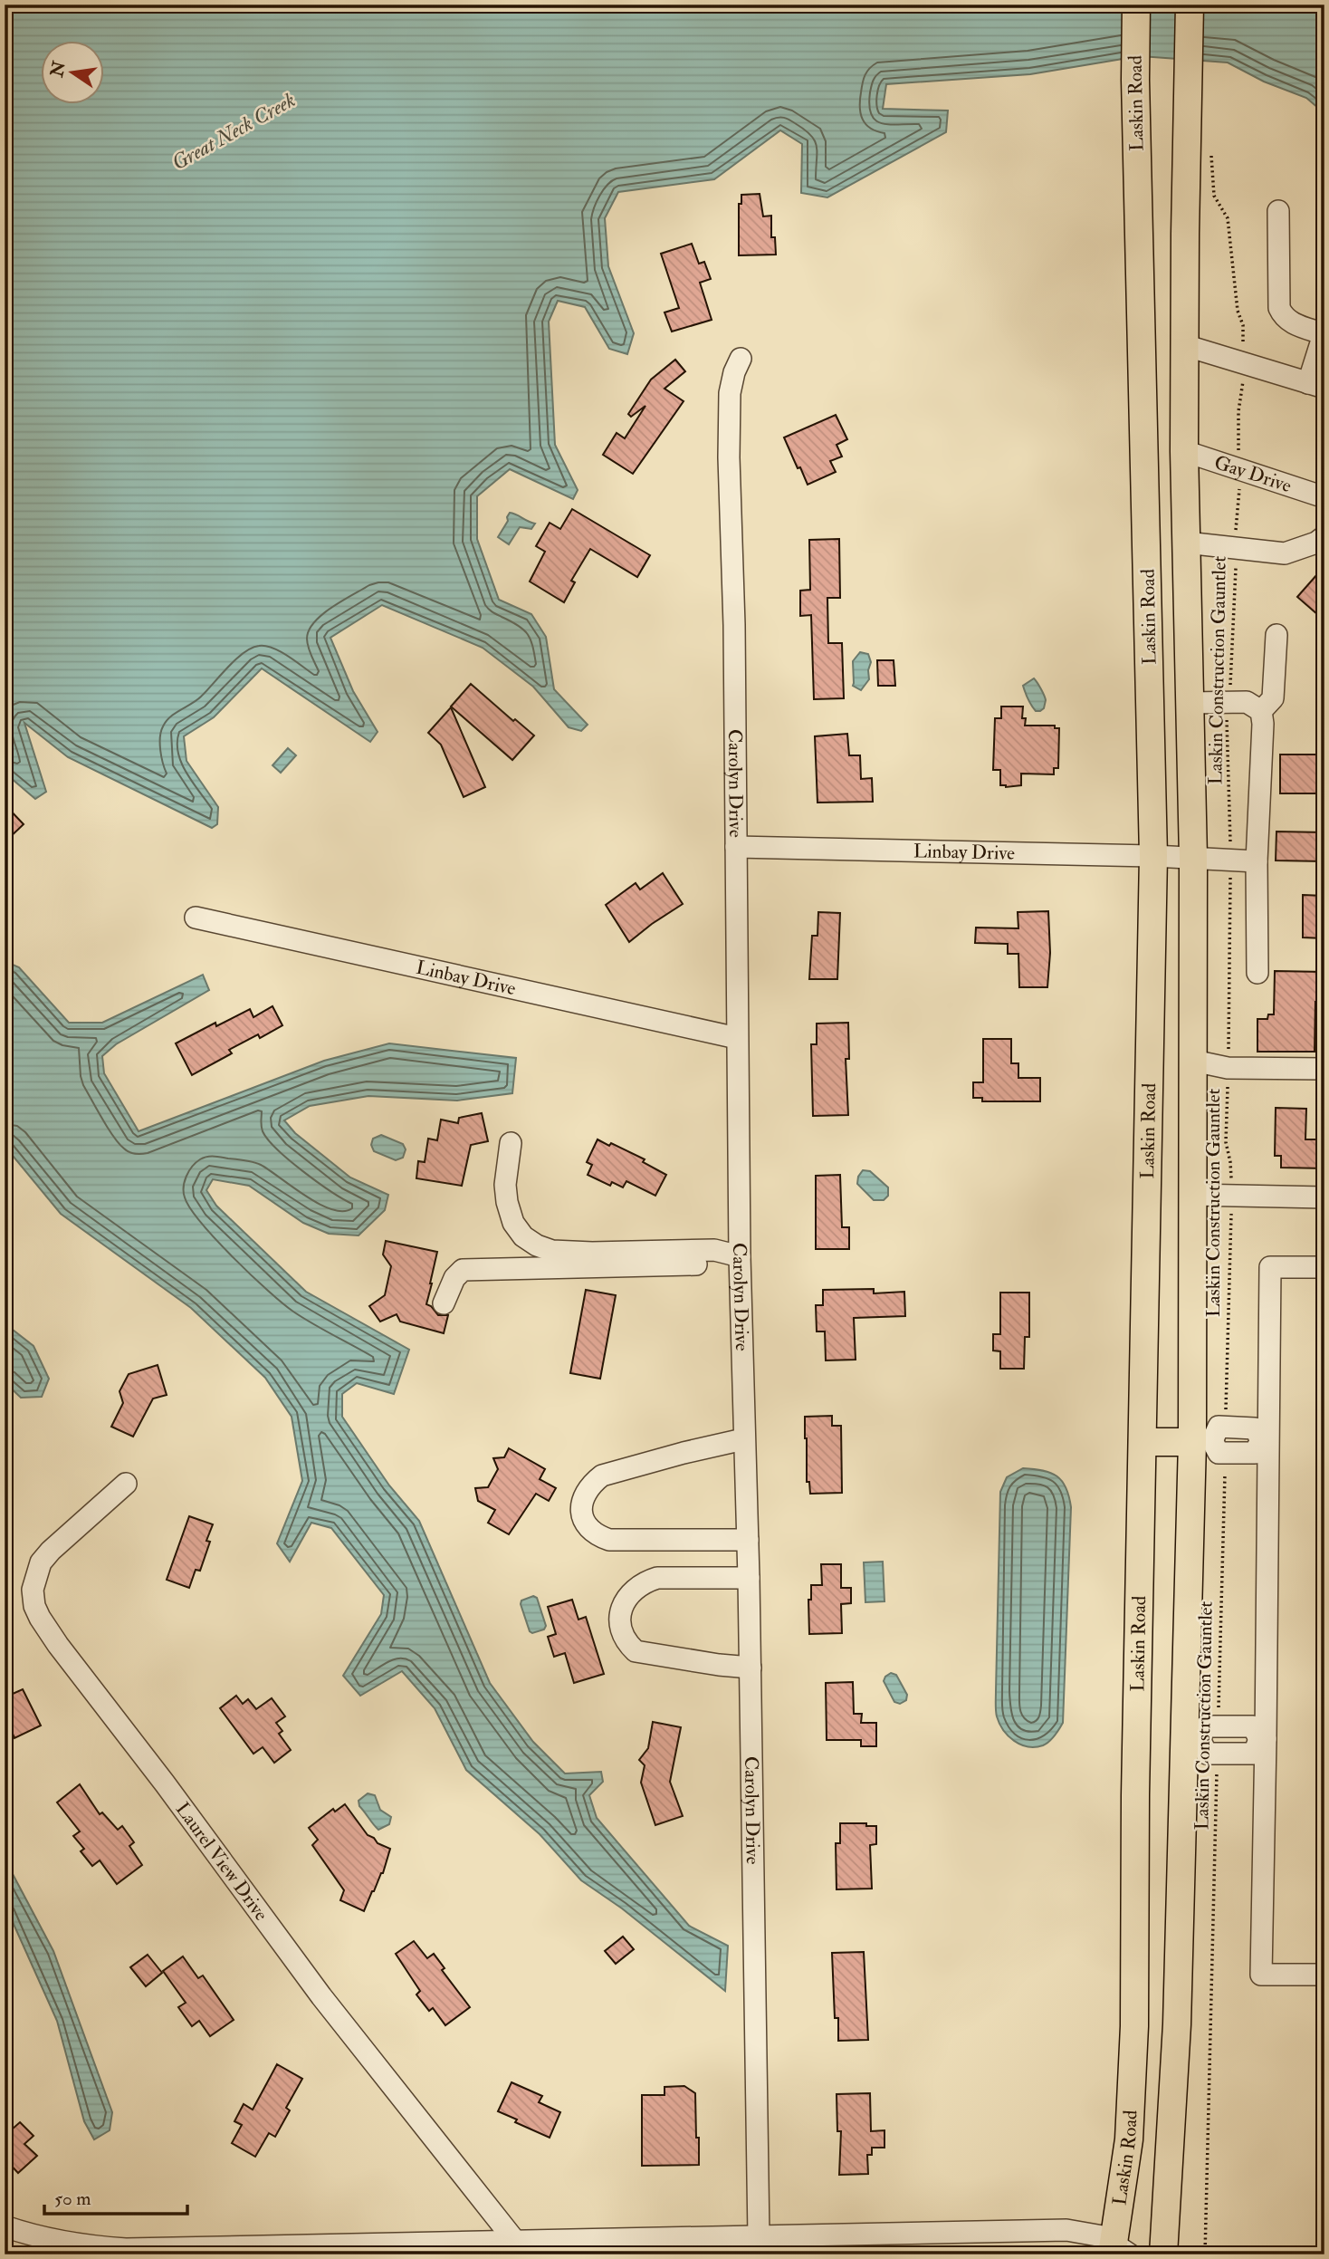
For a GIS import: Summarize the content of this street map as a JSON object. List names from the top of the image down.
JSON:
{
  "streets": {
    "main road": ["Laskin Road"],
    "street": [
      "Gay Drive",
      "Carolyn Drive",
      "Linbay Drive",
      "Laurel View Drive"
    ],
    "path": ["Laskin Construction Gauntlet"]
  },
  "crossings": [
    ["Laskin Road", "Gay Drive"],
    ["Laskin Road", "Laskin Construction Gauntlet"],
    ["Laskin Road", "Linbay Drive"],
    ["Gay Drive", "Laskin Construction Gauntlet"],
    ["Laskin Construction Gauntlet", "Linbay Drive"],
    ["Carolyn Drive", "Linbay Drive"]
  ],
  "water": ["Great Neck Creek"],
  "scale_bar": "50 m",
  "north": "left"
}
